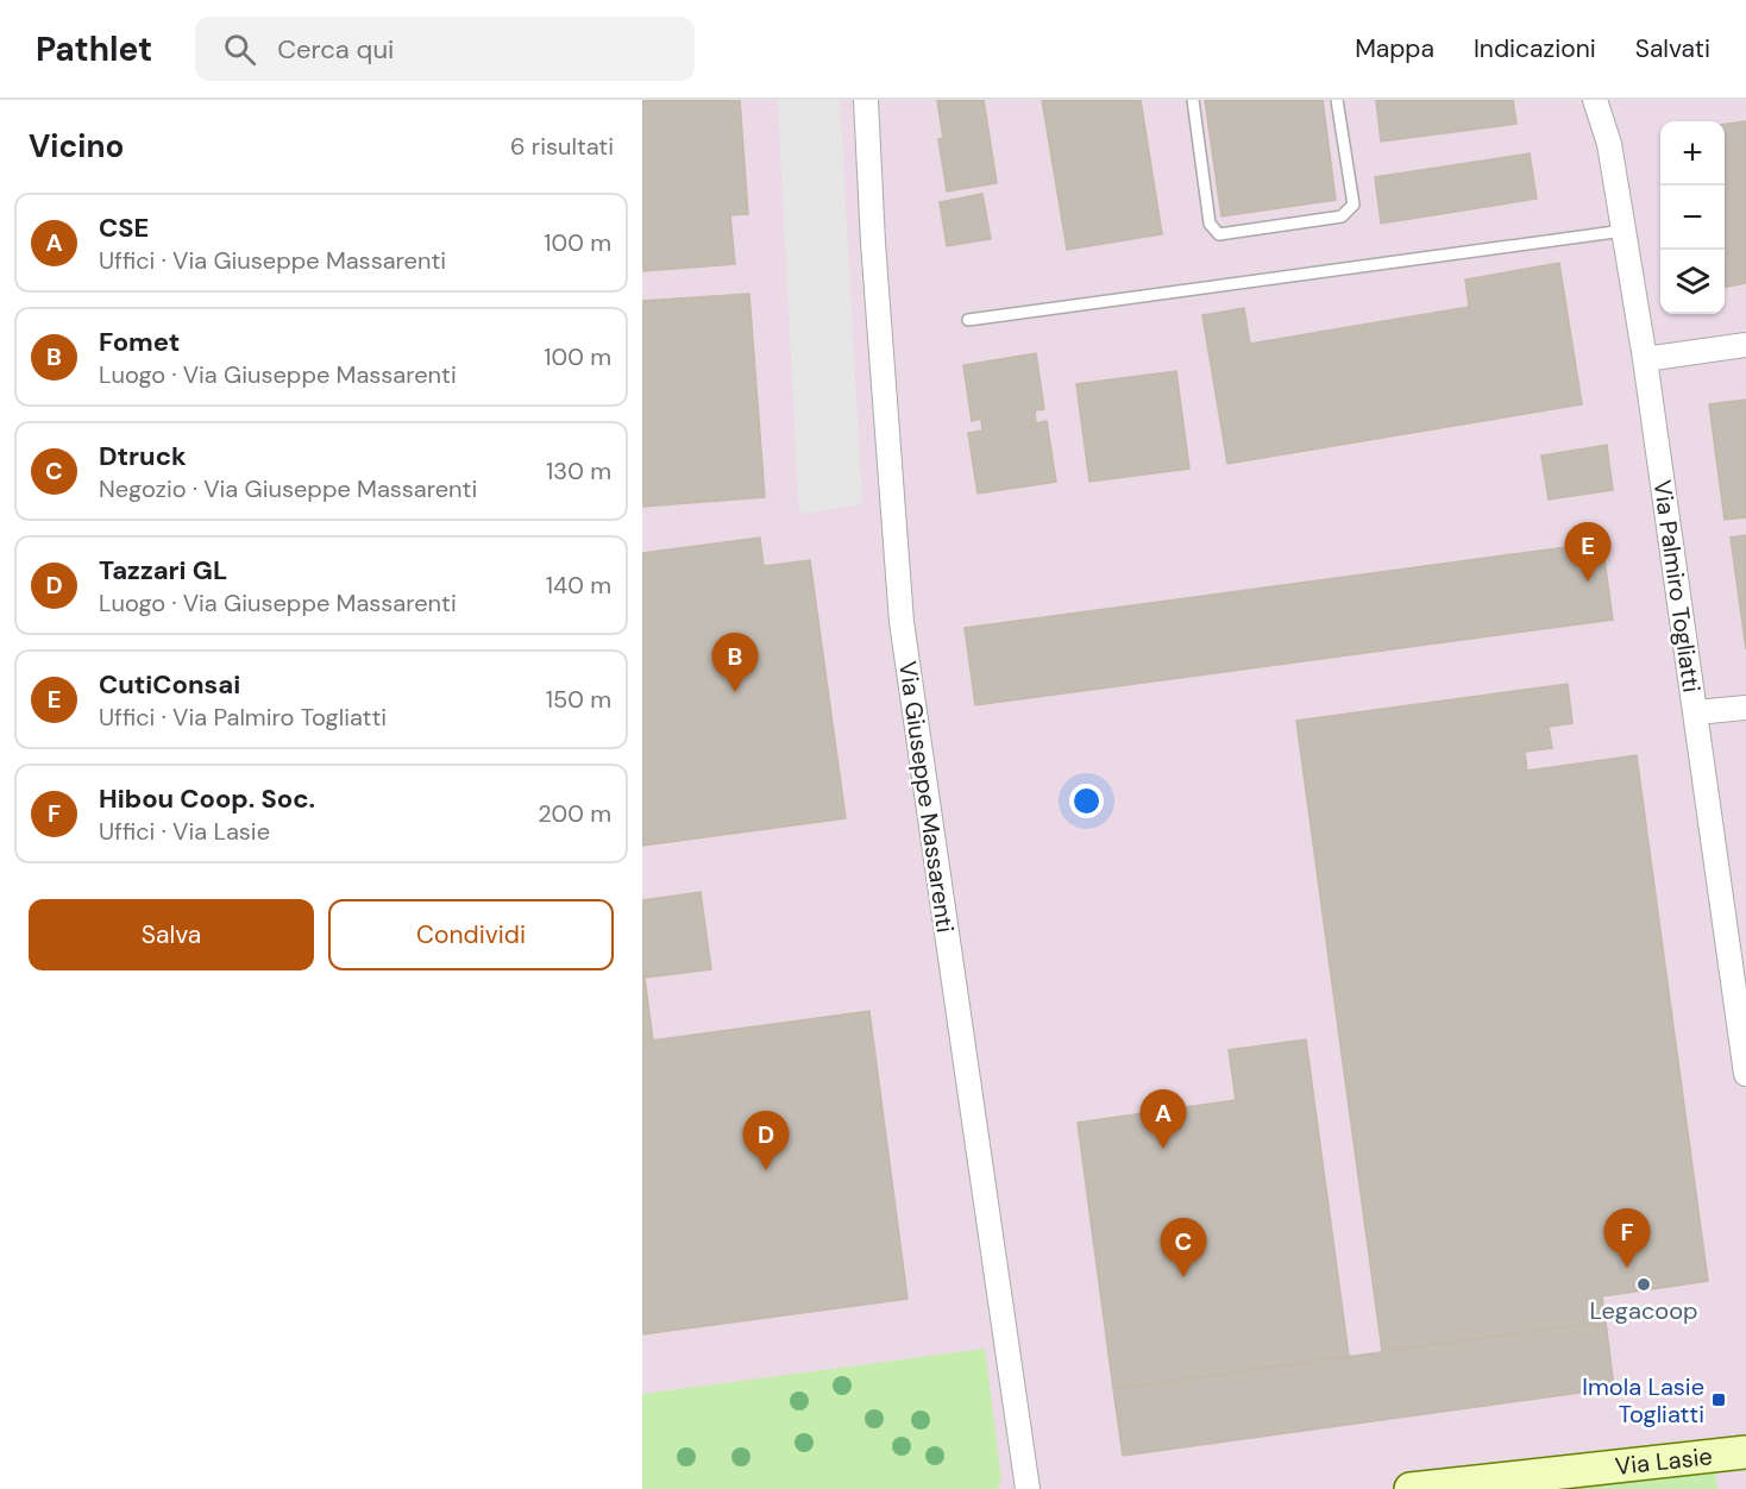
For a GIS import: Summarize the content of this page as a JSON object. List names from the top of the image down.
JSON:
{
  "streets": {
    "street": ["Via Palmiro Togliatti", "Via Giuseppe Massarenti", "Via Lasie"]
  },
  "places": {
    "other": ["Legacoop"],
    "transit": ["Imola Lasie Togliatti"]
  },
  "page": {
    "header": "Pathlet",
    "search": "Cerca qui",
    "nav": ["Mappa", "Indicazioni", "Salvati"],
    "heading": ["Vicino", "6 risultati"],
    "map_buttons": ["+", "−"],
    "list": [
      {
        "mark": "A",
        "name": "CSE",
        "note": "Uffici · Via Giuseppe Massarenti",
        "value": "100 m"
      },
      {
        "mark": "B",
        "name": "Fomet",
        "note": "Luogo · Via Giuseppe Massarenti",
        "value": "100 m"
      },
      {
        "mark": "C",
        "name": "Dtruck",
        "note": "Negozio · Via Giuseppe Massarenti",
        "value": "130 m"
      },
      {
        "mark": "D",
        "name": "Tazzari GL",
        "note": "Luogo · Via Giuseppe Massarenti",
        "value": "140 m"
      },
      {
        "mark": "E",
        "name": "CutiConsai",
        "note": "Uffici · Via Palmiro Togliatti",
        "value": "150 m"
      },
      {
        "mark": "F",
        "name": "Hibou Coop. Soc.",
        "note": "Uffici · Via Lasie",
        "value": "200 m"
      }
    ],
    "pins": [
      "E",
      "B",
      "A",
      "D",
      "F",
      "C"
    ],
    "buttons": ["Salva", "Condividi"]
  }
}
